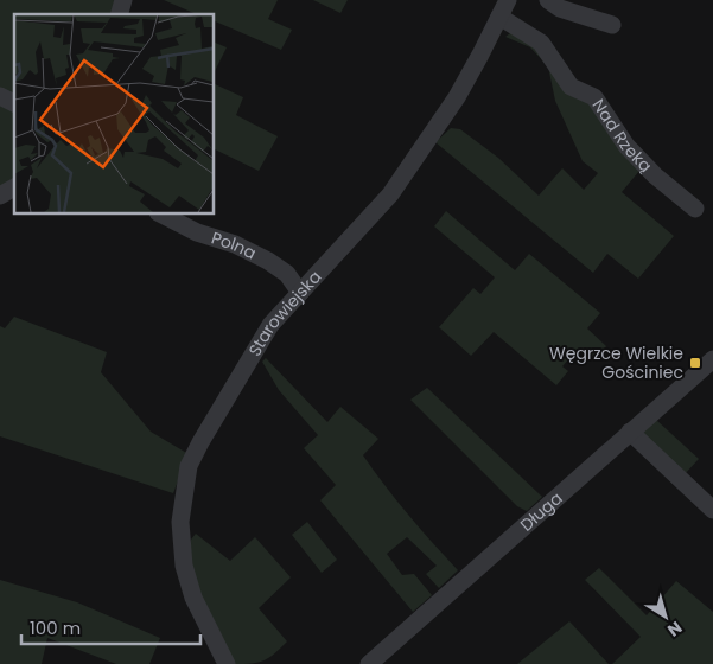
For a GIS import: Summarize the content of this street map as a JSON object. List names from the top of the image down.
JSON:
{
  "streets": {
    "street": [
      "Nad Rzeką",
      "Polna",
      "Starowiejska",
      "Długa"
    ]
  },
  "crossings": [
    ["Nad Rzeką", "Starowiejska"],
    ["Polna", "Starowiejska"]
  ],
  "places": {
    "transit": ["Węgrzce Wielkie Gościniec"]
  },
  "scale_bar": "100 m",
  "north": "bottom right"
}
